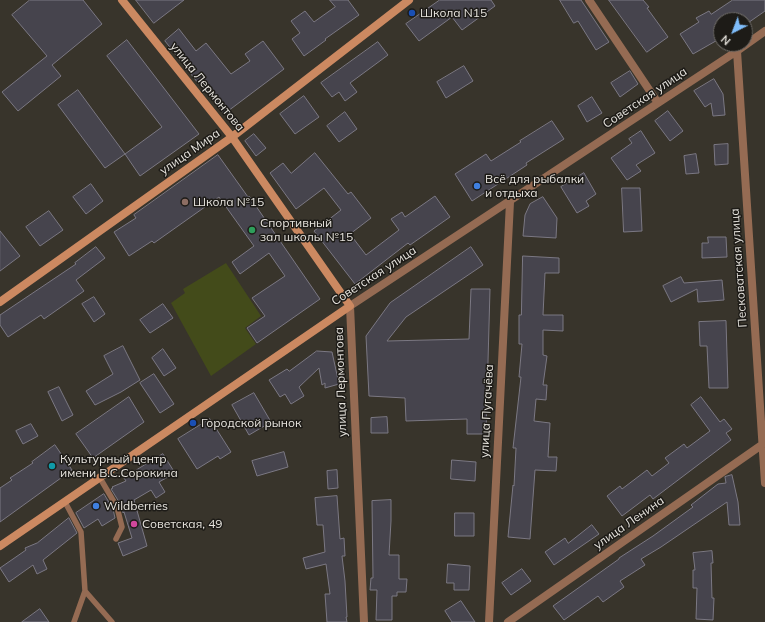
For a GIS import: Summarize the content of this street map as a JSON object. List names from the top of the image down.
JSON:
{
  "streets": {
    "main road": ["улица Лермонтова", "Советская улица", "улица Мира"],
    "street": ["Песковатская улица", "улица Пугачёва", "улица Ленина"]
  },
  "crossings": [
    ["улица Лермонтова", "Советская улица"],
    ["улица Лермонтова", "улица Мира"],
    ["Советская улица", "улица Пугачёва"],
    ["Песковатская улица", "улица Ленина"]
  ],
  "places": [
    "Школа N15",
    "Всё для рыбалки и отдыха",
    "Школа №15",
    "Спортивный зал школы №15",
    "Городской рынок",
    "Культурный центр имени В.С.Сорокина",
    "Wildberries",
    "Советская, 49"
  ],
  "north": "bottom left"
}
